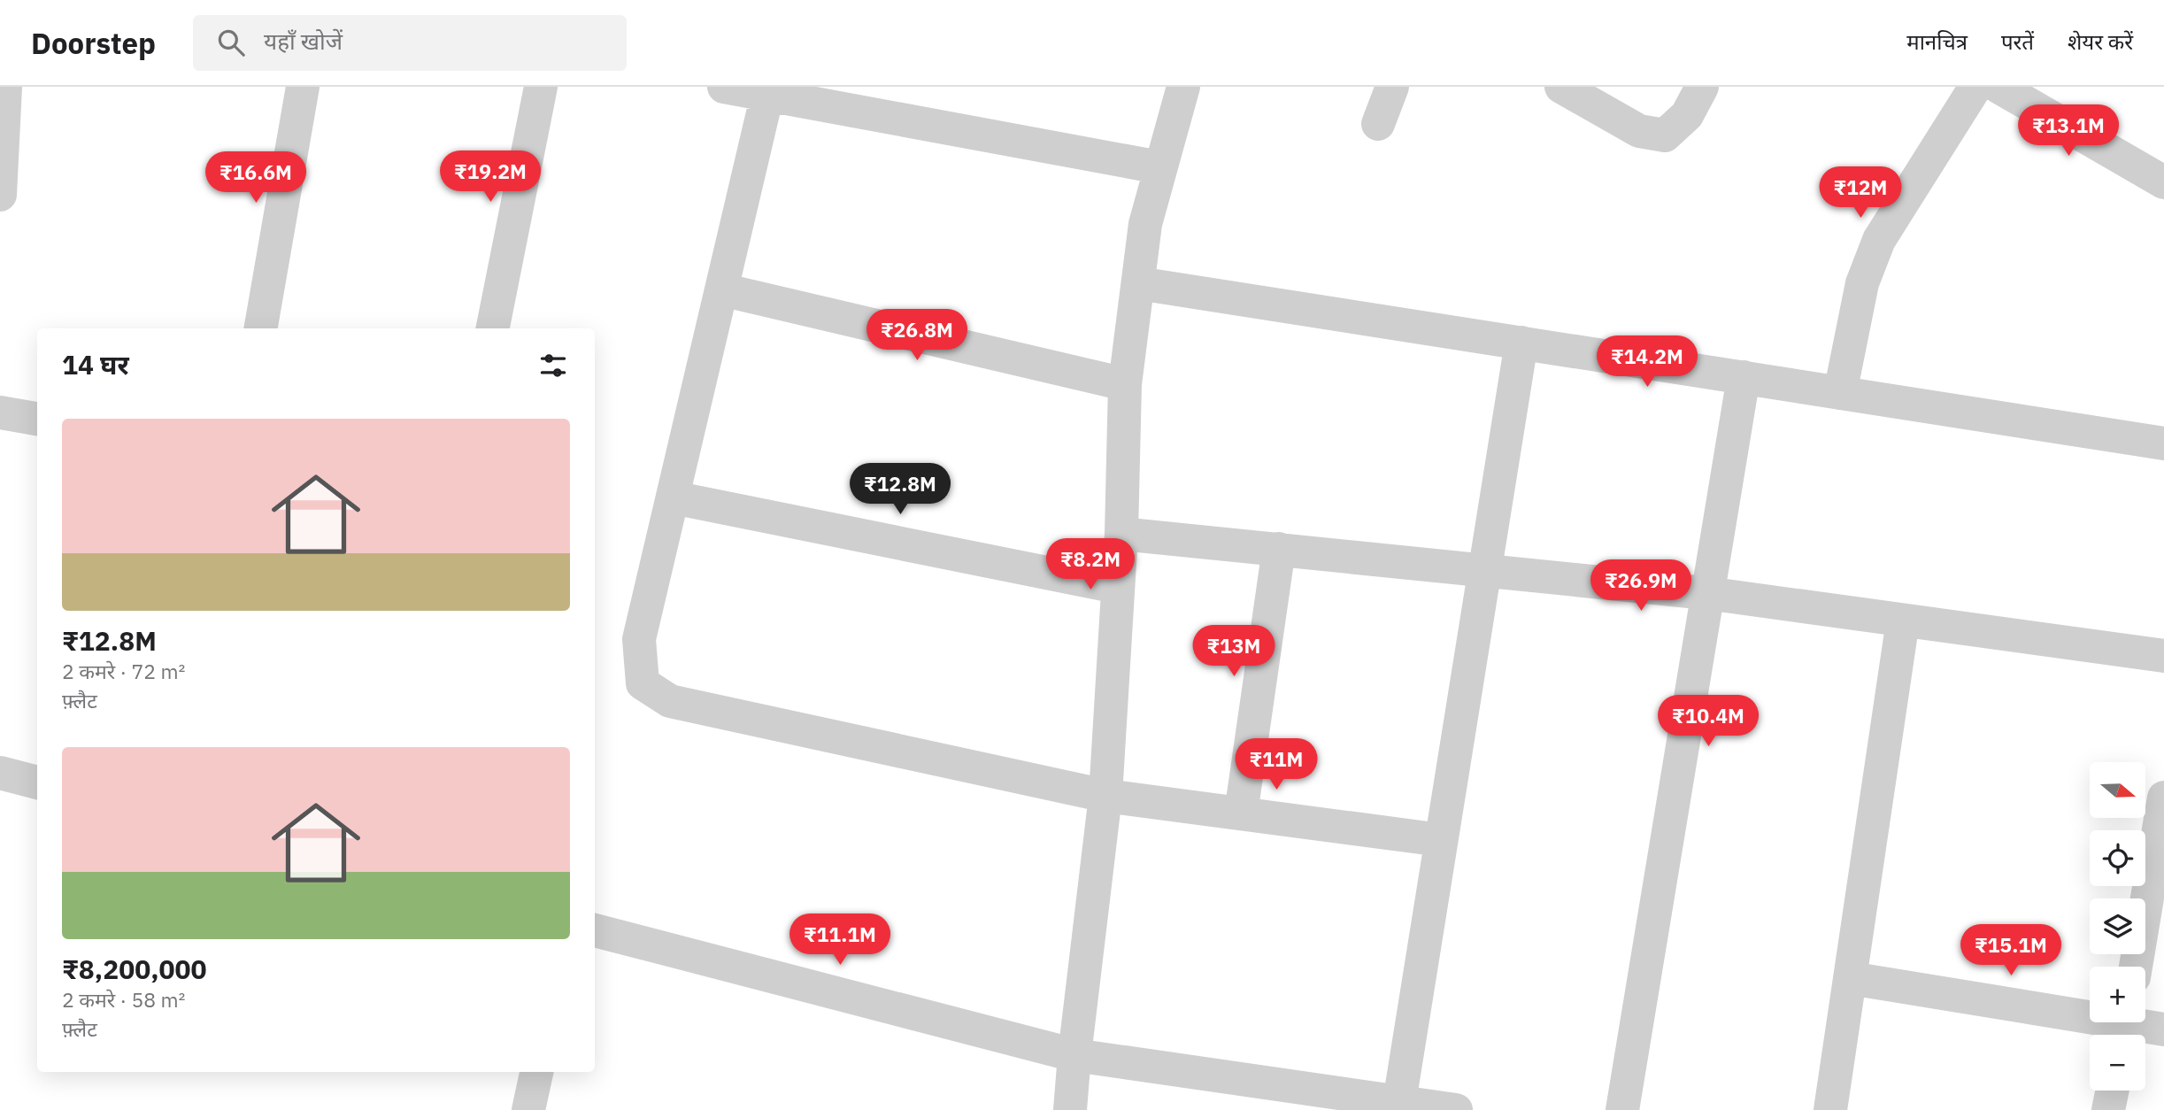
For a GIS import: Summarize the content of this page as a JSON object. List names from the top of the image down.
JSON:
{
  "north": "right",
  "page": {
    "header": "Doorstep",
    "search": "यहाँ खोजें",
    "nav": ["मानचित्र", "परतें", "शेयर करें"],
    "price": [
      "₹13.1M",
      "₹19.2M",
      "₹16.6M",
      "₹12M",
      "₹26.8M",
      "₹14.2M",
      "₹12.8M",
      "₹8.2M",
      "₹26.9M",
      "₹13M",
      "₹10.4M",
      "₹11M",
      "₹11.1M",
      "₹15.1M"
    ],
    "heading": "14 घर",
    "list": [
      {
        "name": "₹12.8M",
        "note": "2 कमरे · 72 m² · फ़्लैट"
      },
      {
        "name": "₹8,200,000",
        "note": "2 कमरे · 58 m² · फ़्लैट"
      }
    ],
    "map_buttons": ["+", "−"]
  }
}
